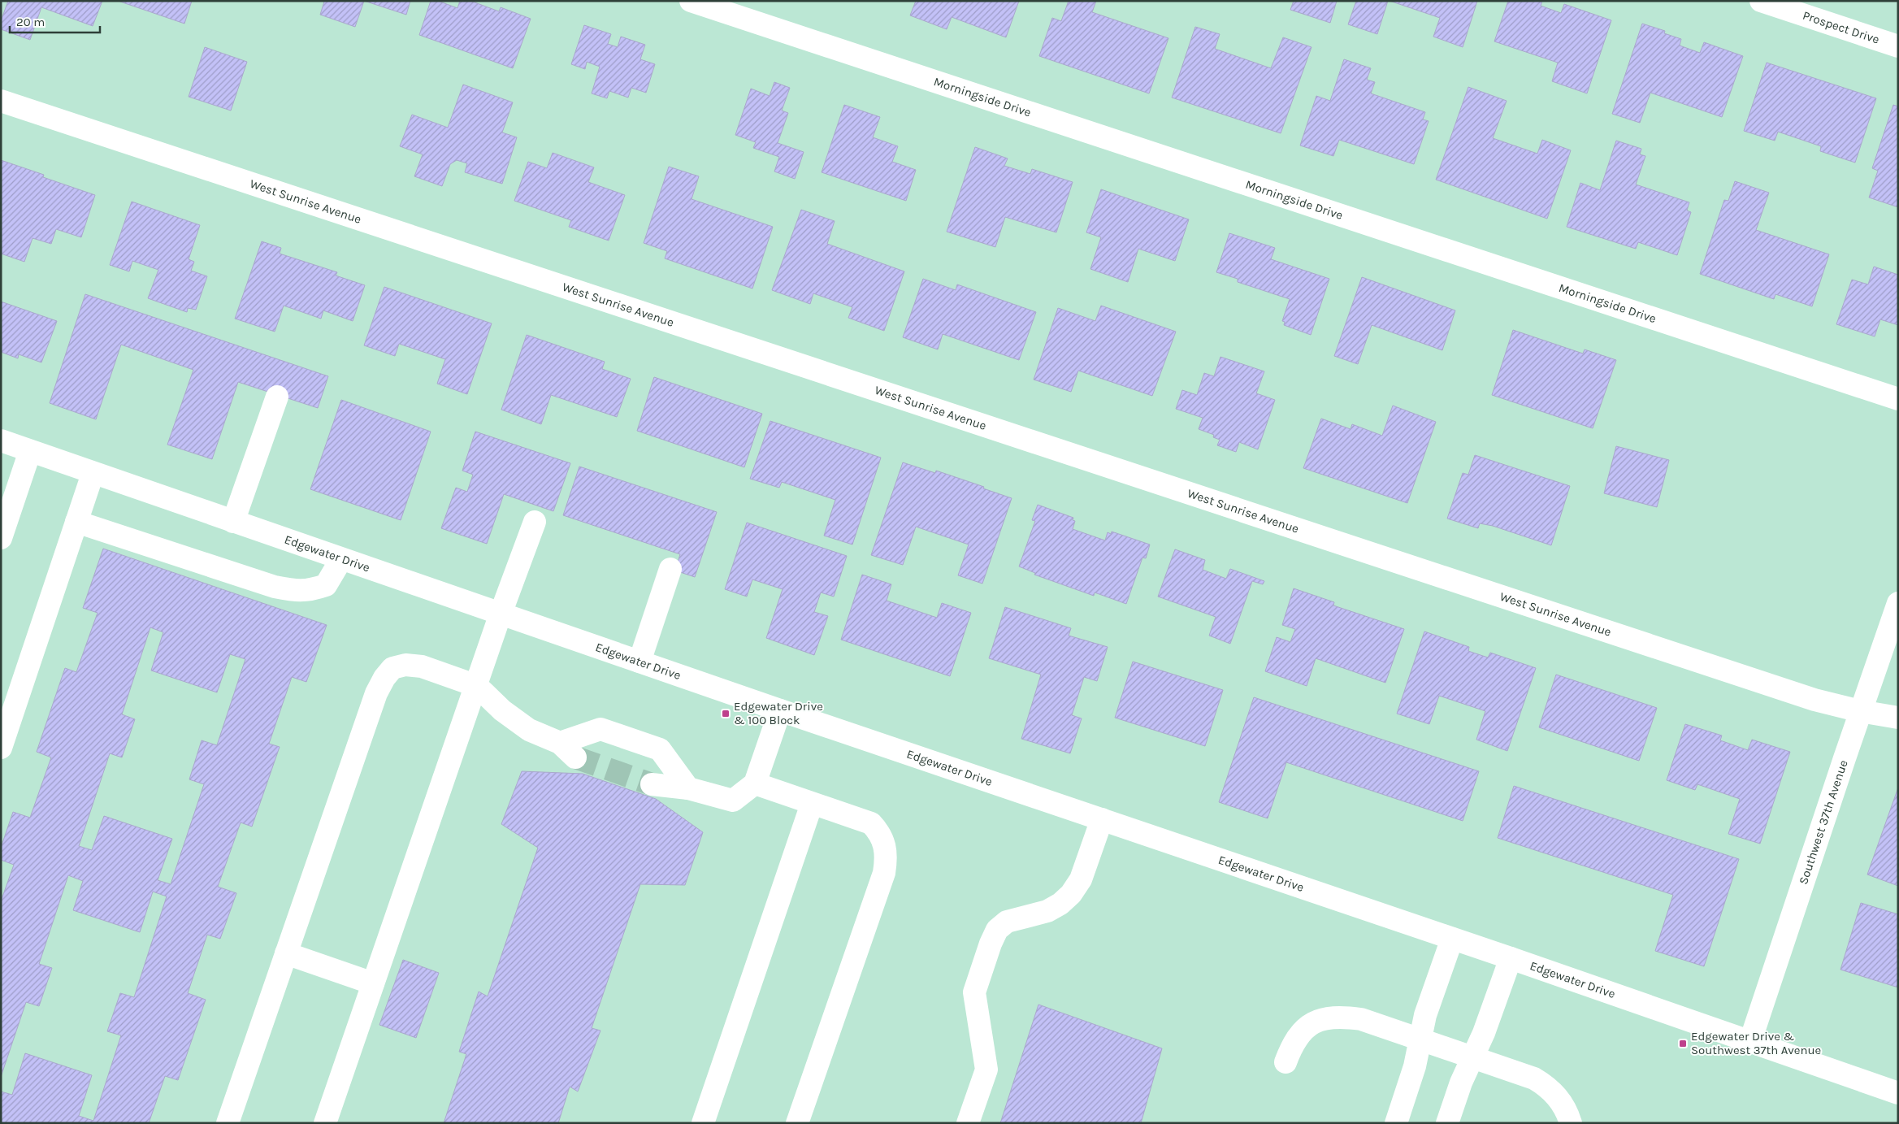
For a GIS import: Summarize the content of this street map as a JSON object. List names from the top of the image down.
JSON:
{
  "streets": {
    "street": [
      "Prospect Drive",
      "Morningside Drive",
      "West Sunrise Avenue",
      "Edgewater Drive",
      "Southwest 37th Avenue"
    ]
  },
  "crossings": [
    ["West Sunrise Avenue", "Southwest 37th Avenue"],
    ["Edgewater Drive", "Southwest 37th Avenue"]
  ],
  "places": {
    "transit": ["Edgewater Drive & 100 Block", "Edgewater Drive & Southwest 37th Avenue"]
  },
  "scale_bar": "20 m"
}
